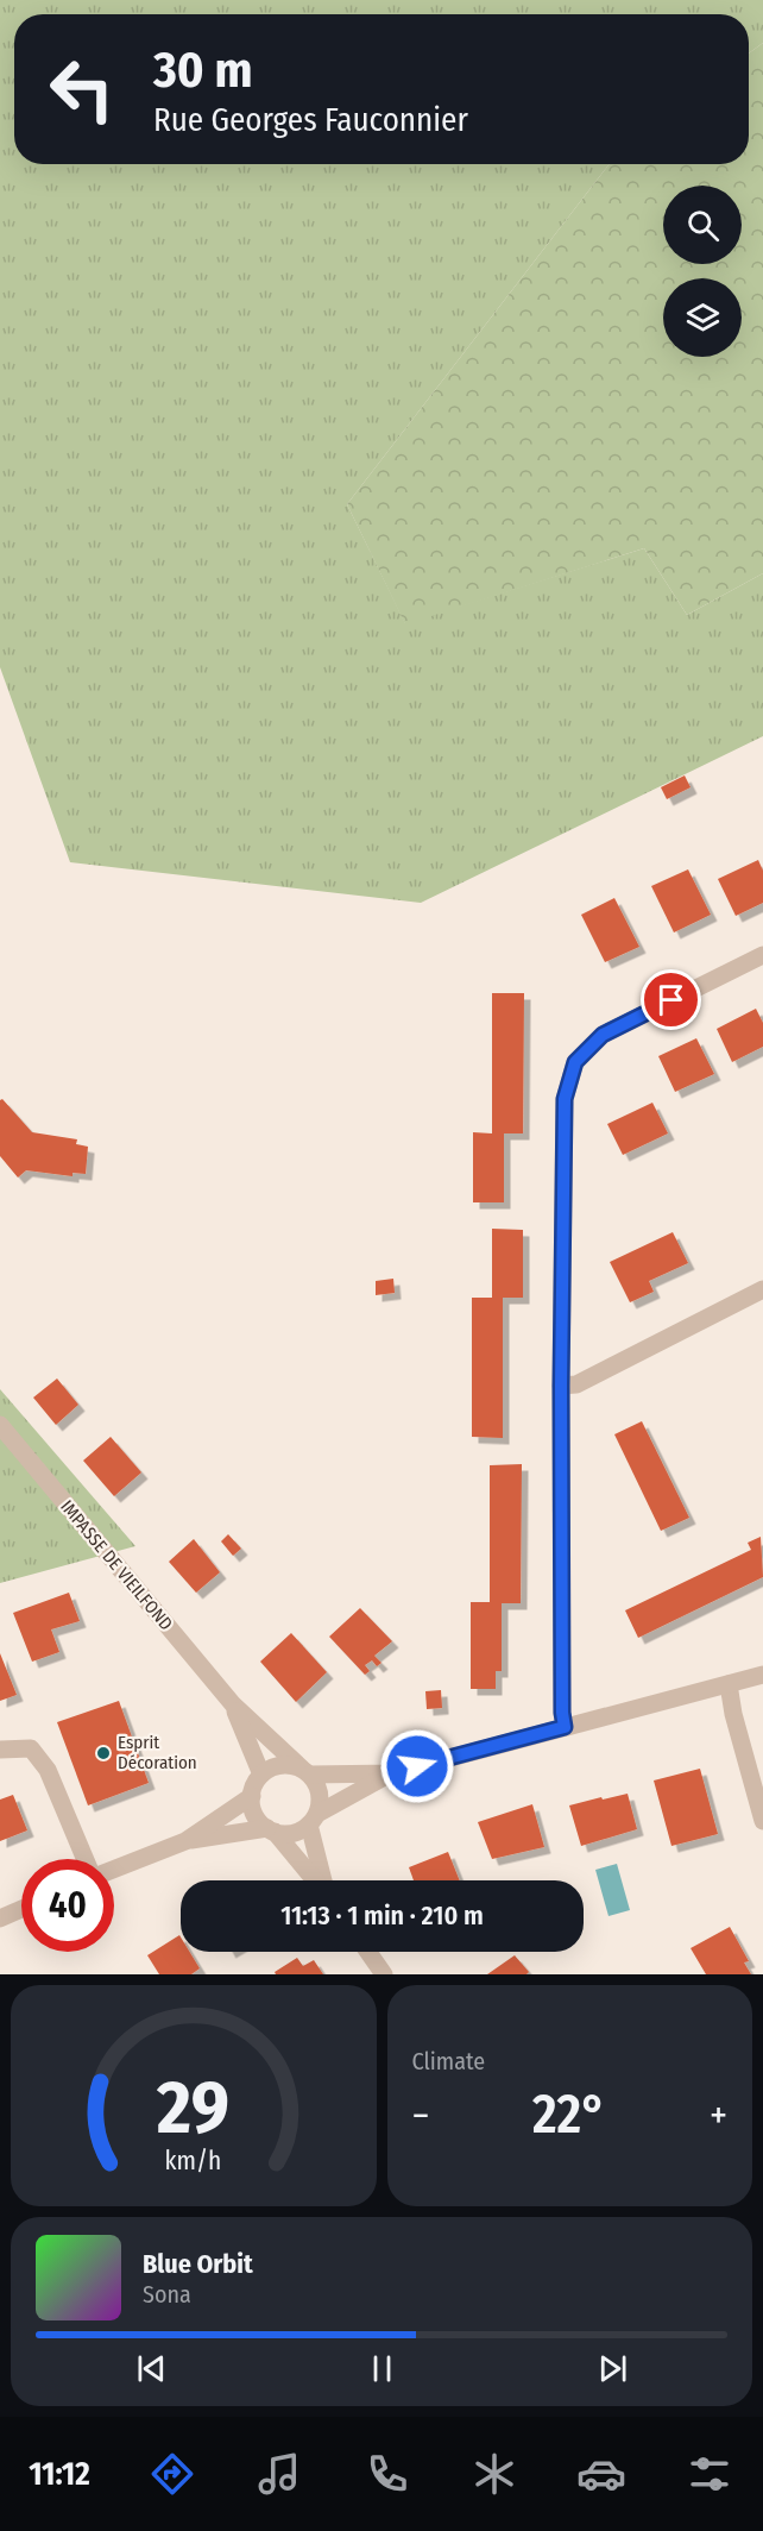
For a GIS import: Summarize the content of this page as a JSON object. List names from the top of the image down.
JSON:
{
  "streets": {
    "street": ["IMPASSE DE VIEILFOND"]
  },
  "places": ["Esprit Décoration"],
  "page": {
    "turn": ["30 m", "Rue Georges Fauconnier"],
    "limit": "40",
    "trip": "11:13 · 1 min · 210 m",
    "tile": "Climate",
    "heat": ["−", "22°", "+"],
    "song": ["Blue Orbit", "Sona"],
    "tabs": "11:12",
    "gauge": ["29", "km/h"]
  }
}
